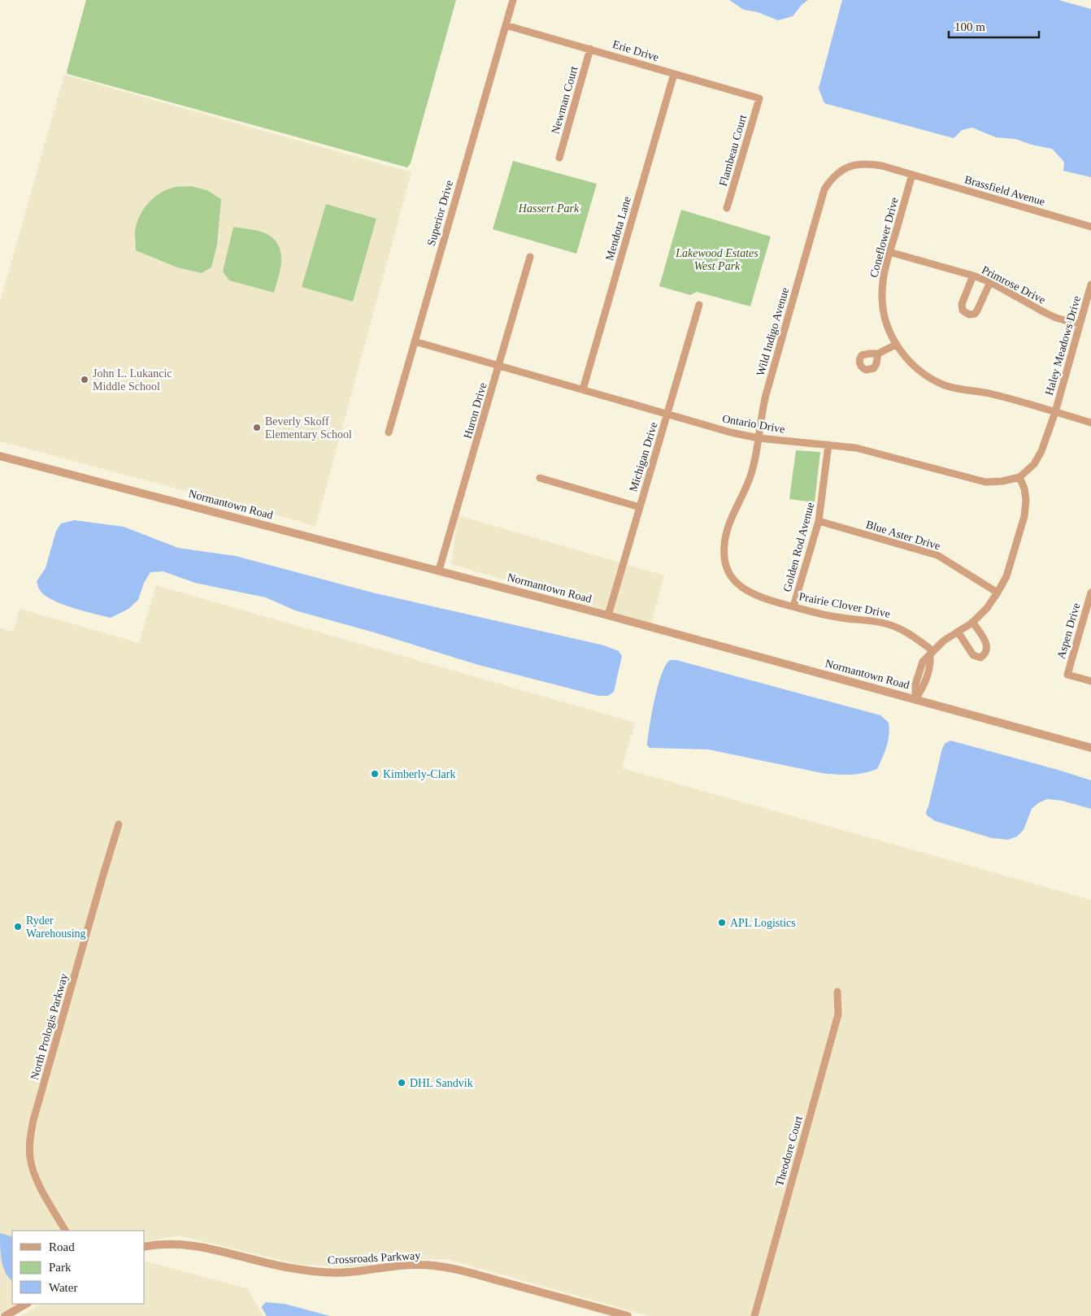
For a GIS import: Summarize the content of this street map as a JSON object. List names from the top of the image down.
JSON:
{
  "streets": {
    "street": [
      "Erie Drive",
      "Newman Court",
      "Flambeau Court",
      "Brassfield Avenue",
      "Superior Drive",
      "Mendota Lane",
      "Coneflower Drive",
      "Primrose Drive",
      "Wild Indigo Avenue",
      "Haley Meadows Drive",
      "Huron Drive",
      "Ontario Drive",
      "Michigan Drive",
      "Normantown Road",
      "Blue Aster Drive",
      "Golden Rod Avenue",
      "Prairie Clover Drive",
      "Aspen Drive",
      "North Prologis Parkway",
      "Theodore Court",
      "Crossroads Parkway"
    ]
  },
  "crossings": [
    ["Erie Drive", "Newman Court"],
    ["Erie Drive", "Flambeau Court"],
    ["Erie Drive", "Superior Drive"],
    ["Erie Drive", "Mendota Lane"],
    ["Brassfield Avenue", "Coneflower Drive"],
    ["Brassfield Avenue", "Wild Indigo Avenue"],
    ["Superior Drive", "Ontario Drive"],
    ["Mendota Lane", "Ontario Drive"],
    ["Coneflower Drive", "Primrose Drive"],
    ["Coneflower Drive", "Wild Indigo Avenue"],
    ["Coneflower Drive", "Haley Meadows Drive"],
    ["Coneflower Drive", "Ontario Drive"],
    ["Primrose Drive", "Haley Meadows Drive"],
    ["Wild Indigo Avenue", "Ontario Drive"],
    ["Wild Indigo Avenue", "Prairie Clover Drive"],
    ["Haley Meadows Drive", "Ontario Drive"],
    ["Huron Drive", "Ontario Drive"],
    ["Huron Drive", "Normantown Road"],
    ["Ontario Drive", "Michigan Drive"],
    ["Ontario Drive", "Golden Rod Avenue"],
    ["Michigan Drive", "Normantown Road"],
    ["Blue Aster Drive", "Golden Rod Avenue"],
    ["Golden Rod Avenue", "Prairie Clover Drive"]
  ],
  "parks": ["Hassert Park", "Lakewood Estates West Park"],
  "places": [
    "John L. Lukancic Middle School",
    "Beverly Skoff Elementary School",
    "Kimberly-Clark",
    "APL Logistics",
    "Ryder Warehousing",
    "DHL Sandvik"
  ],
  "legend": ["Road", "Park", "Water"],
  "scale_bar": "100 m"
}
